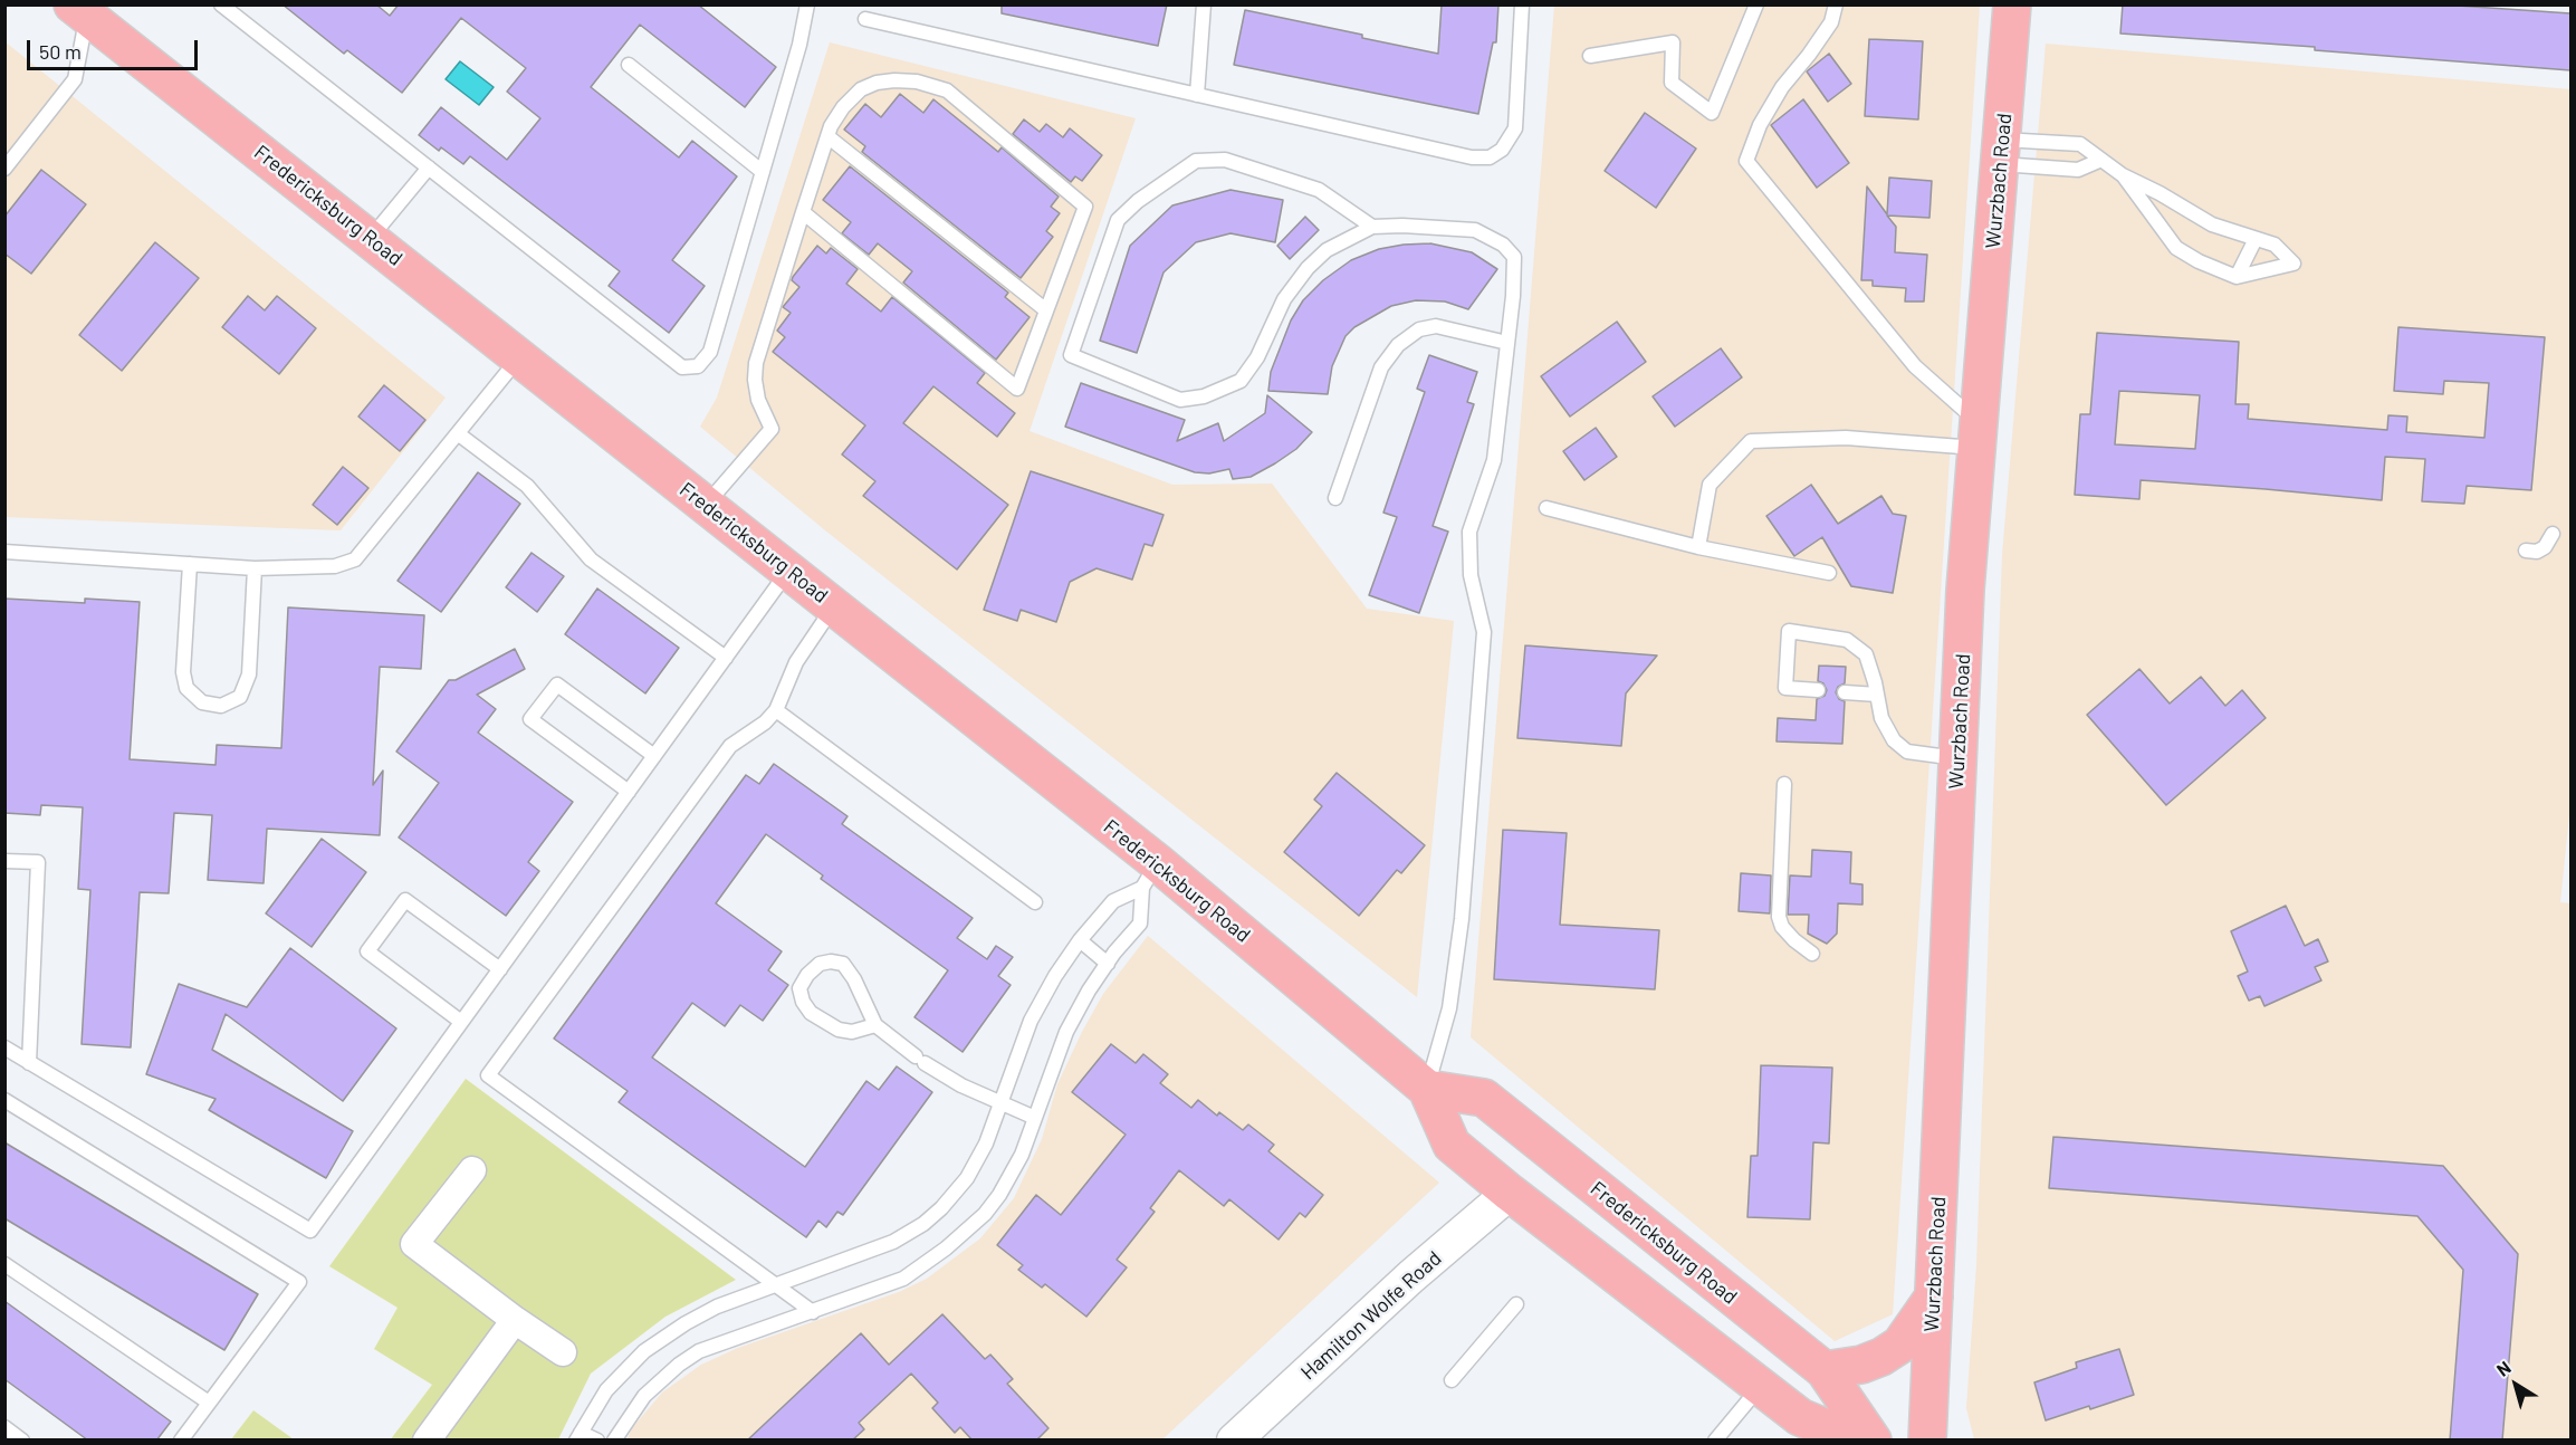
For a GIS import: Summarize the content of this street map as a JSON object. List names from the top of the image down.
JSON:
{
  "streets": {
    "main road": ["Wurzbach Road", "Fredericksburg Road"],
    "street": ["Hamilton Wolfe Road"]
  },
  "crossings": [
    ["Fredericksburg Road", "Hamilton Wolfe Road"]
  ],
  "scale_bar": "50 m",
  "north": "top left"
}
